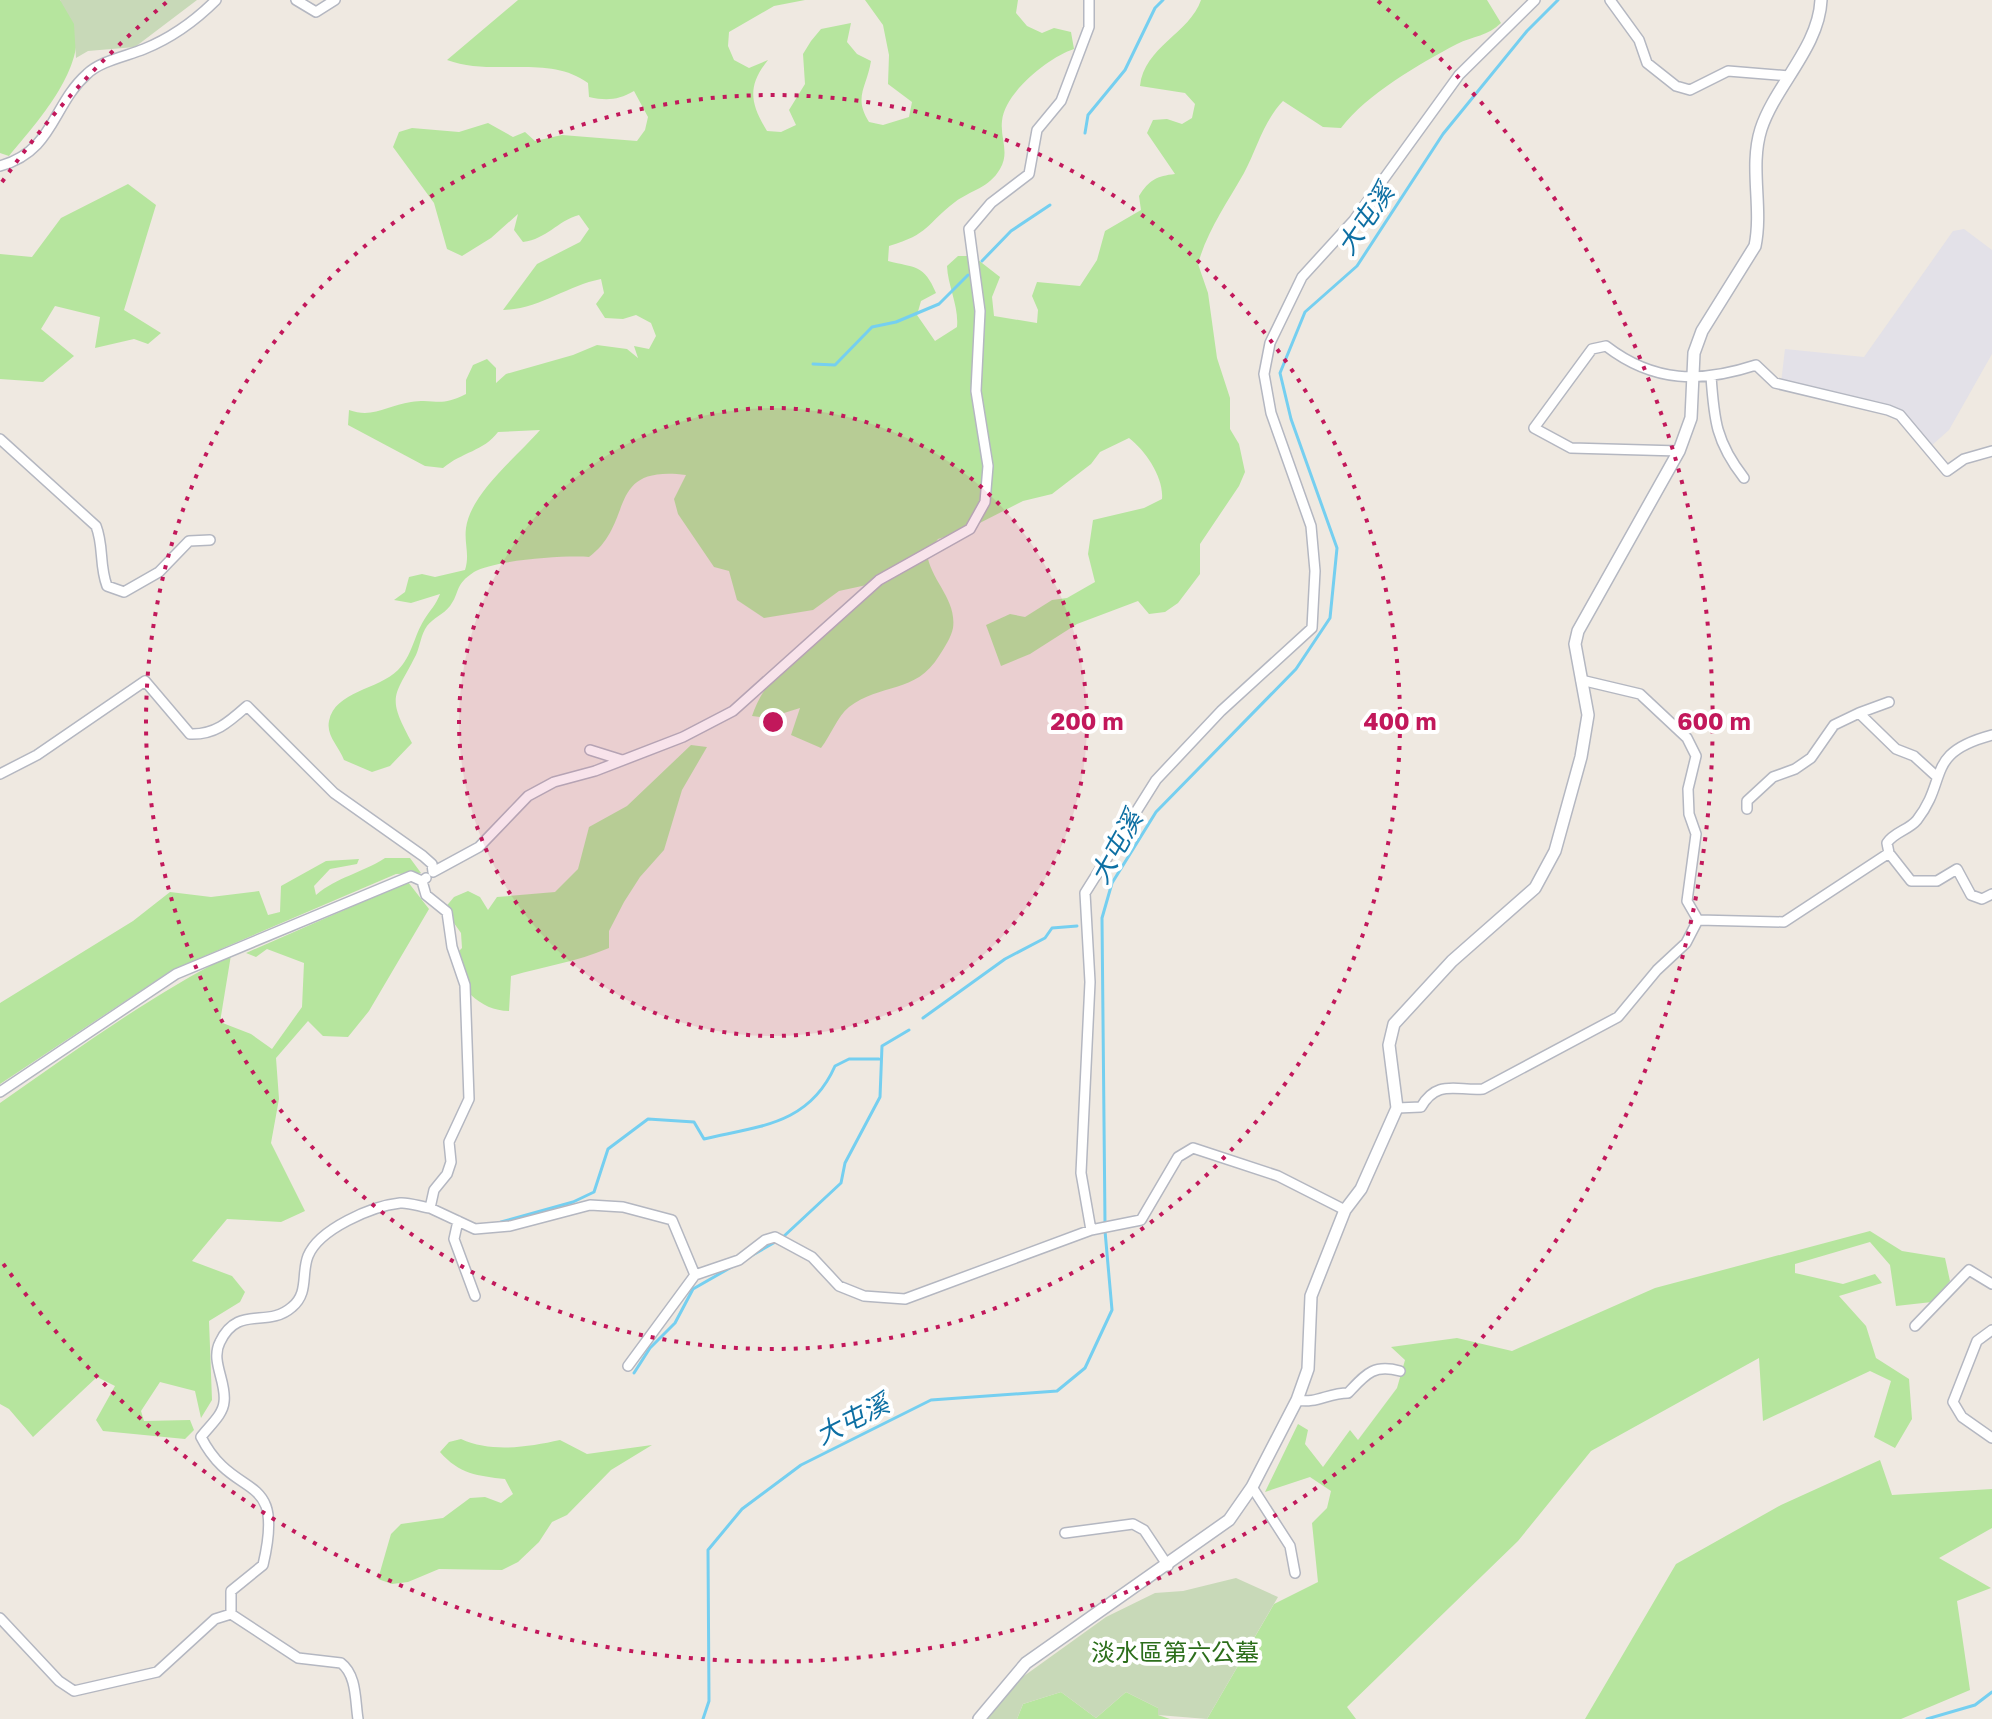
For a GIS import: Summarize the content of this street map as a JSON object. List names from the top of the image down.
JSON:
{
  "water": ["大屯溪"],
  "parks": ["淡水區第六公墓"],
  "rings": ["200 m", "400 m", "600 m"]
}
